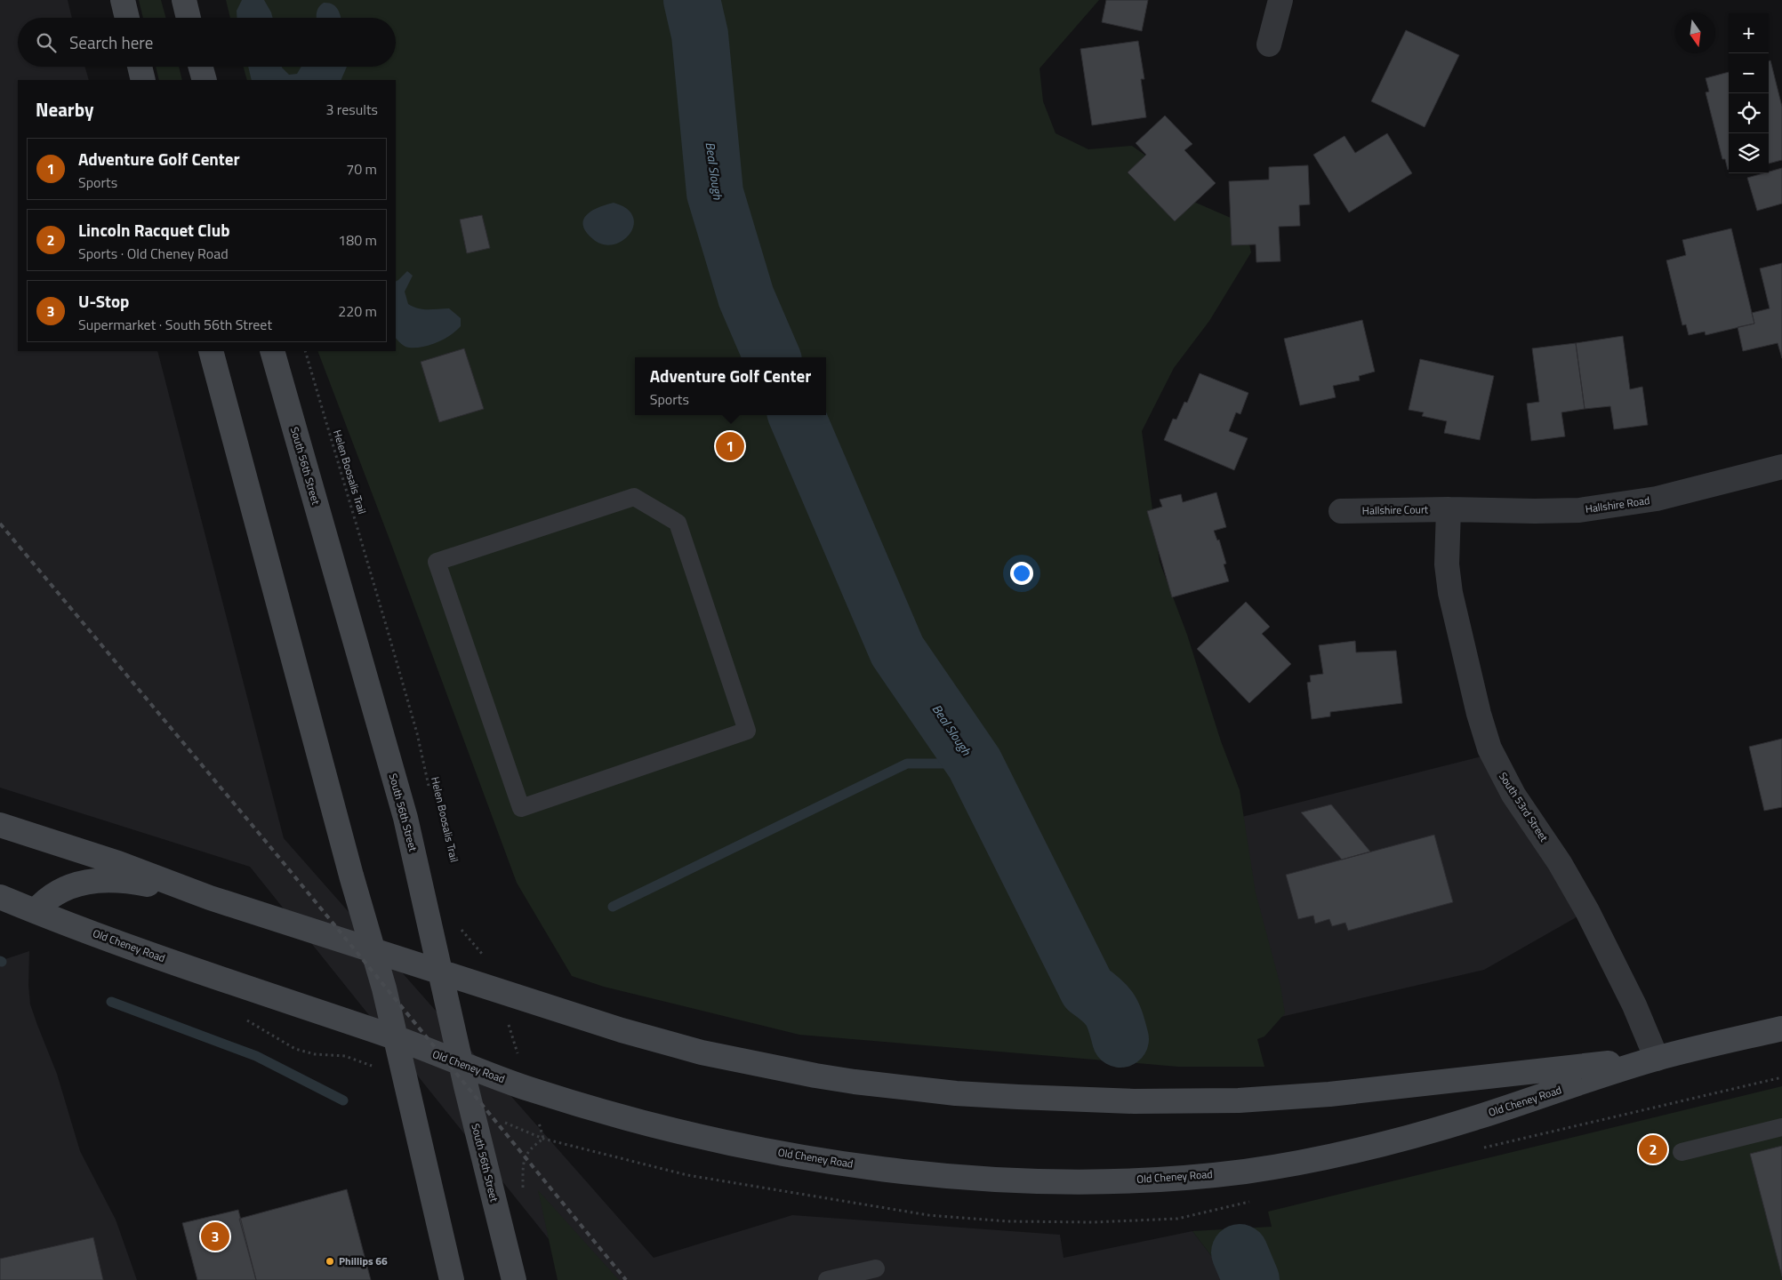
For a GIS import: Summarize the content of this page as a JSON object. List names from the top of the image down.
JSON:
{
  "streets": {
    "main road": ["South 56th Street", "Old Cheney Road"],
    "street": ["Hallshire Road", "Hallshire Court", "South 53rd Street"],
    "path": ["Helen Boosalis Trail"]
  },
  "crossings": [
    ["South 56th Street", "Old Cheney Road"],
    ["Hallshire Road", "Hallshire Court"],
    ["Hallshire Road", "South 53rd Street"],
    ["Hallshire Court", "South 53rd Street"],
    ["South 53rd Street", "Old Cheney Road"]
  ],
  "water": ["Beal Slough"],
  "places": ["Phillips 66"],
  "north": "bottom",
  "page": {
    "map_buttons": ["+", "−"],
    "search": "Search here",
    "heading": ["Nearby", "3 results"],
    "list": [
      {
        "mark": "1",
        "name": "Adventure Golf Center",
        "note": "Sports",
        "value": "70 m"
      },
      {
        "mark": "2",
        "name": "Lincoln Racquet Club",
        "note": "Sports · Old Cheney Road",
        "value": "180 m"
      },
      {
        "mark": "3",
        "name": "U-Stop",
        "note": "Supermarket · South 56th Street",
        "value": "220 m"
      }
    ],
    "popup": ["Adventure Golf Center", "Sports"],
    "pins": ["1", "2", "3"]
  }
}
